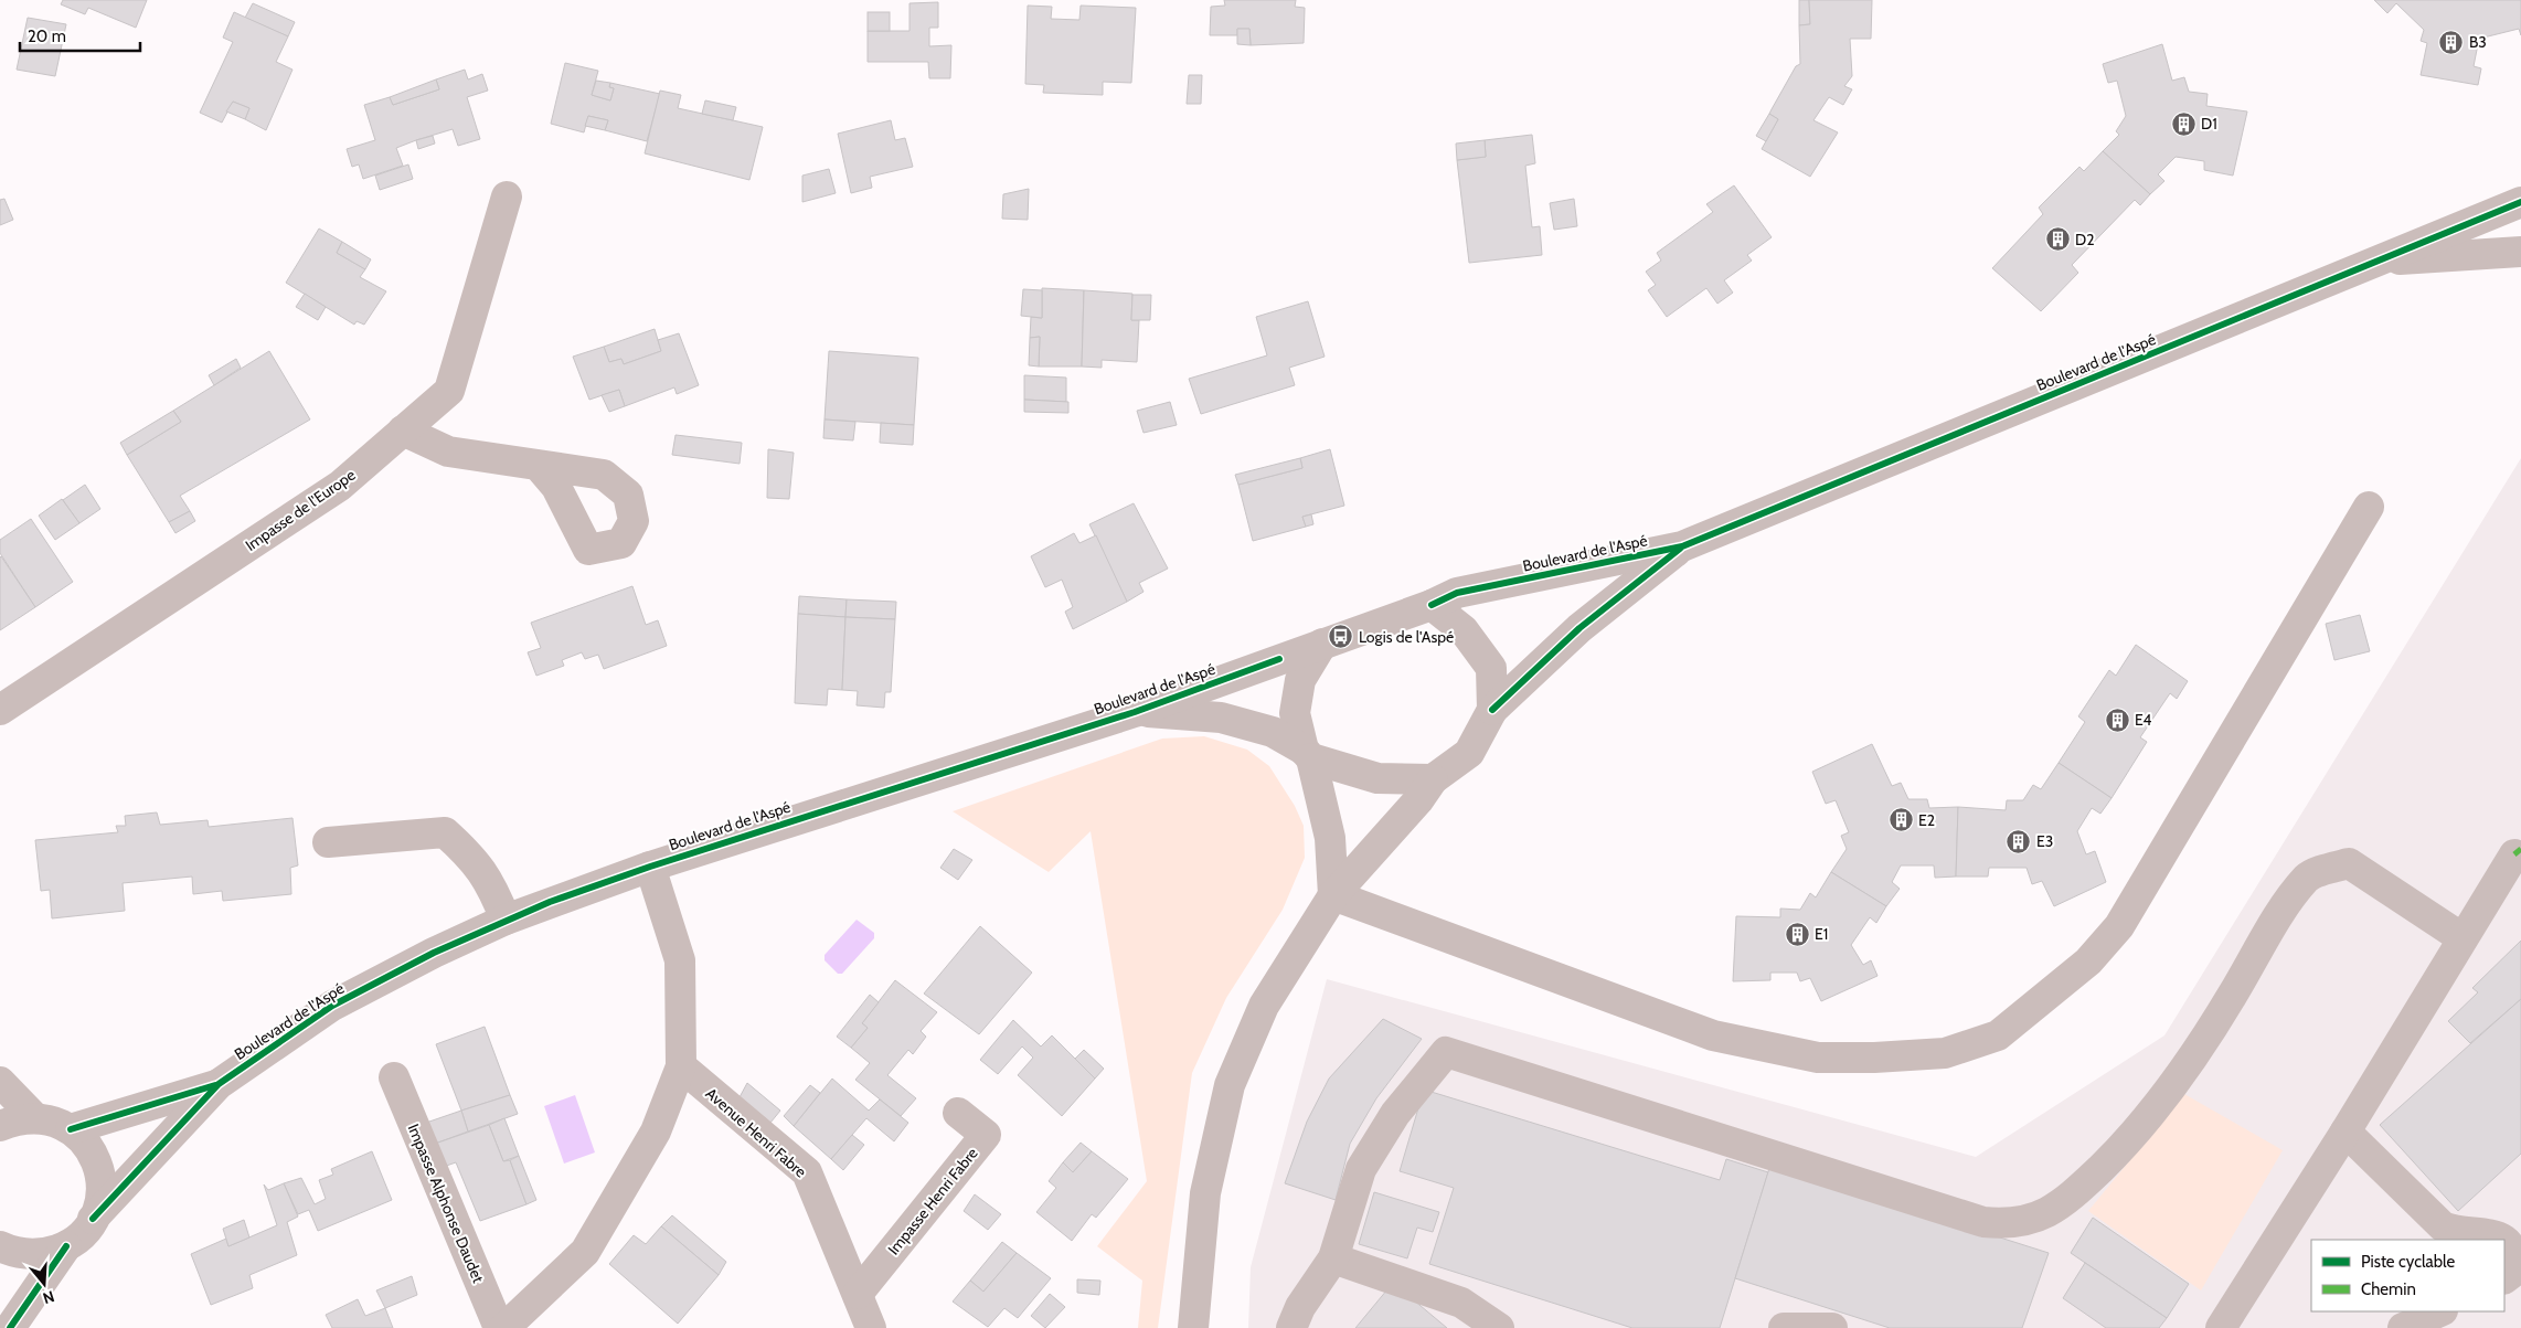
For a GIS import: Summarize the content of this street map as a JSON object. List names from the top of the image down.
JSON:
{
  "streets": {
    "street": [
      "Boulevard de l'Aspé",
      "Impasse de l'Europe",
      "Avenue Henri Fabre",
      "Impasse Henri Fabre",
      "Impasse Alphonse Daudet"
    ]
  },
  "crossings": [
    ["Avenue Henri Fabre", "Impasse Henri Fabre"]
  ],
  "places": {
    "building": [
      "B3",
      "D1",
      "D2",
      "E4",
      "E2",
      "E3",
      "E1"
    ],
    "bus stop": ["Logis de l'Aspé"]
  },
  "legend": ["Piste cyclable", "Chemin"],
  "scale_bar": "20 m",
  "north": "bottom"
}
